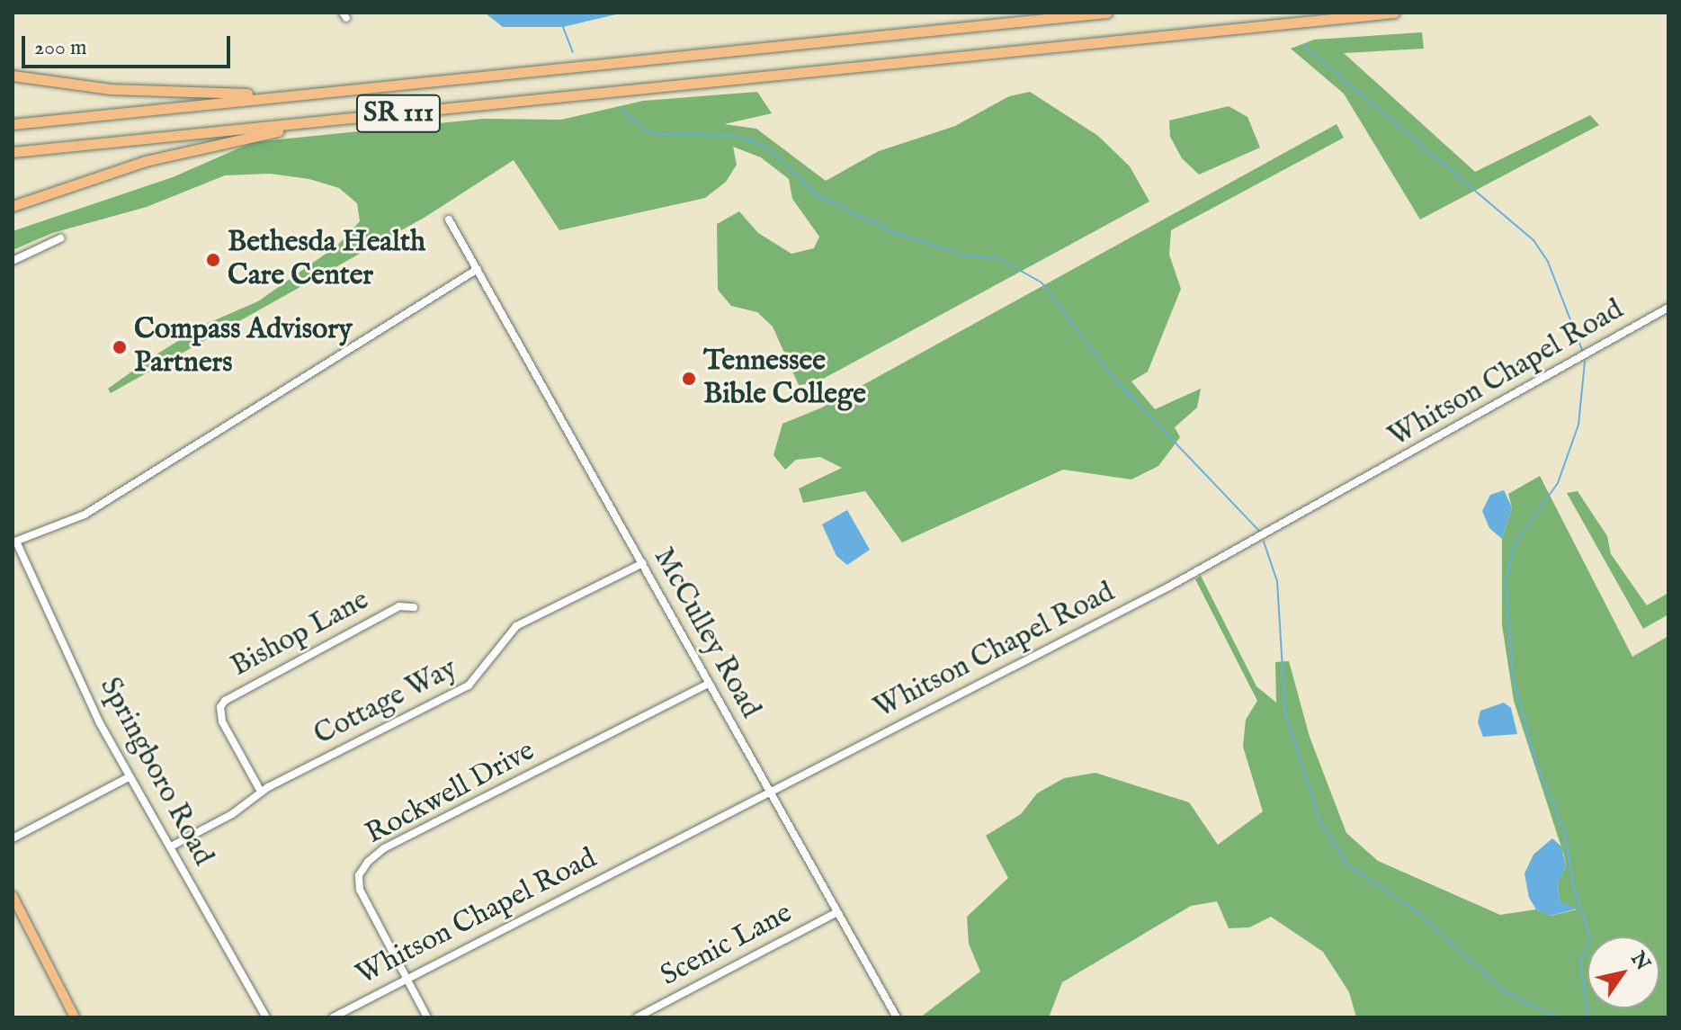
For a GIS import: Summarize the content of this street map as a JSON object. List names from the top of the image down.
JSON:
{
  "streets": {
    "highway": ["SR 111"],
    "street": [
      "Whitson Chapel Road",
      "McCulley Road",
      "Bishop Lane",
      "Cottage Way",
      "Springboro Road",
      "Rockwell Drive",
      "Scenic Lane"
    ]
  },
  "crossings": [
    ["Whitson Chapel Road", "McCulley Road"],
    ["Whitson Chapel Road", "Rockwell Drive"],
    ["McCulley Road", "Cottage Way"],
    ["McCulley Road", "Rockwell Drive"],
    ["McCulley Road", "Scenic Lane"],
    ["Bishop Lane", "Cottage Way"],
    ["Cottage Way", "Springboro Road"]
  ],
  "places": ["Bethesda Health Care Center", "Compass Advisory Partners", "Tennessee Bible College"],
  "scale_bar": "200 m",
  "north": "top right"
}
